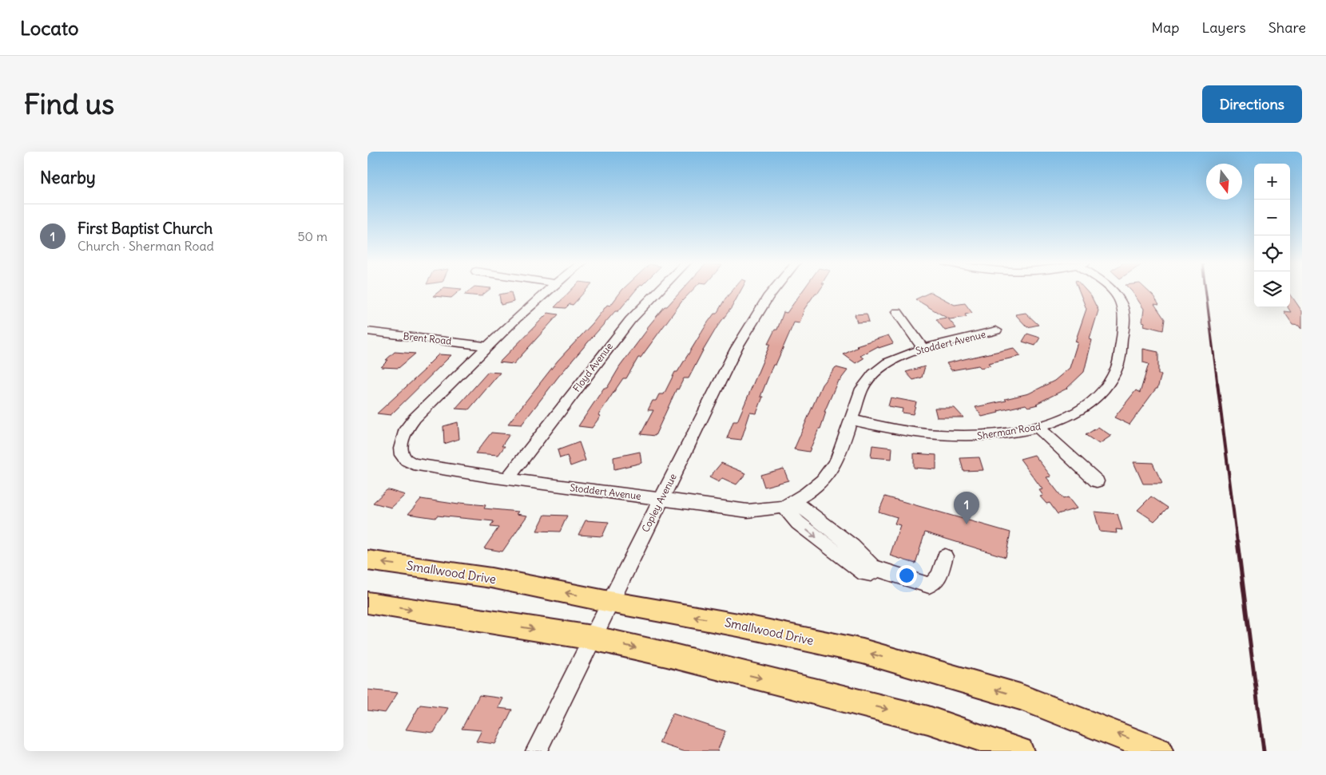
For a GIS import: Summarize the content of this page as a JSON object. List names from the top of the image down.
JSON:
{
  "streets": {
    "main road": ["Smallwood Drive"],
    "street": [
      "Brent Road",
      "Stoddert Avenue",
      "Floyd Avenue",
      "Sherman Road",
      "Copley Avenue"
    ]
  },
  "crossings": [
    ["Brent Road", "Stoddert Avenue"],
    ["Stoddert Avenue", "Floyd Avenue"],
    ["Stoddert Avenue", "Sherman Road"],
    ["Stoddert Avenue", "Copley Avenue"],
    ["Copley Avenue", "Smallwood Drive"]
  ],
  "north": "bottom",
  "page": {
    "header": "Locato",
    "nav": ["Map", "Layers", "Share"],
    "buttons": "Directions",
    "title": "Find us",
    "heading": "Nearby",
    "map_buttons": ["+", "−"],
    "list": [
      {
        "mark": "1",
        "name": "First Baptist Church",
        "note": "Church · Sherman Road",
        "value": "50 m"
      }
    ],
    "pins": "1"
  }
}
